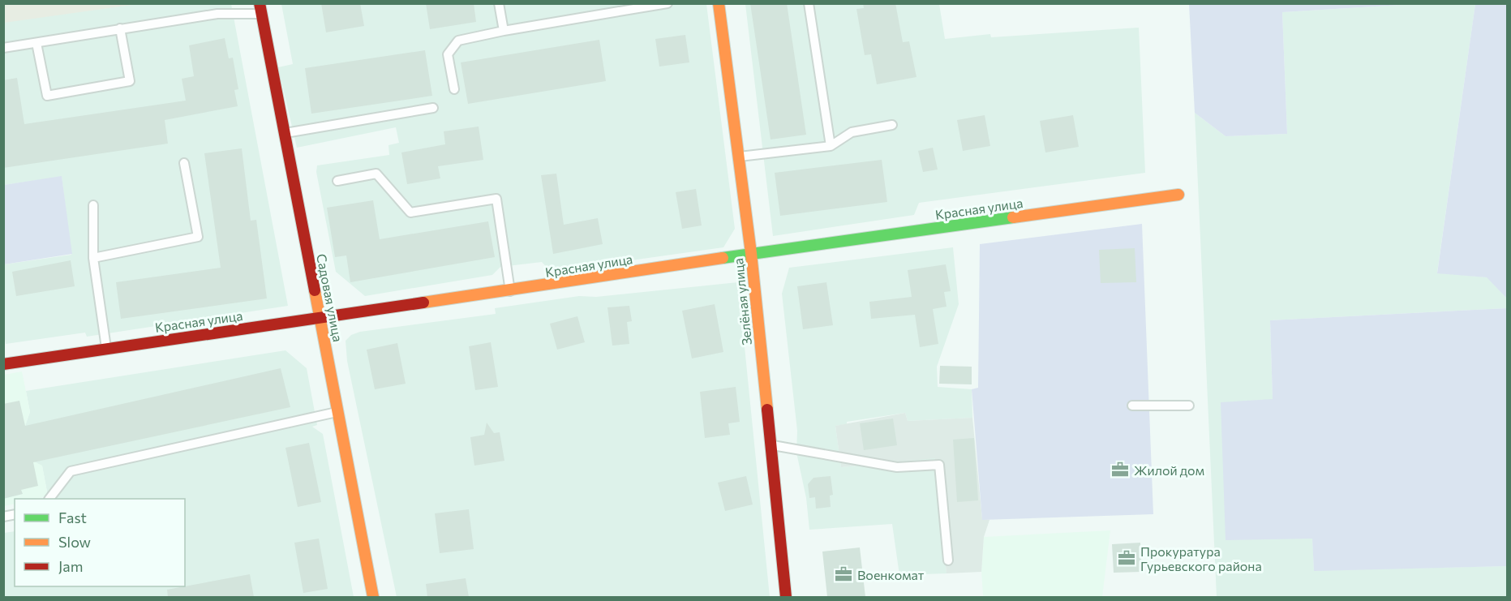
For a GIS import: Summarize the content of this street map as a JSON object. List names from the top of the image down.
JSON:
{
  "streets": {
    "street": ["Красная улица", "Садовая улица", "Зелёная улица"]
  },
  "crossings": [
    ["Красная улица", "Садовая улица"],
    ["Красная улица", "Зелёная улица"]
  ],
  "places": {
    "office": ["Жилой дом", "Прокуратура Гурьевского района", "Военкомат"]
  },
  "legend": ["Fast", "Slow", "Jam"]
}
